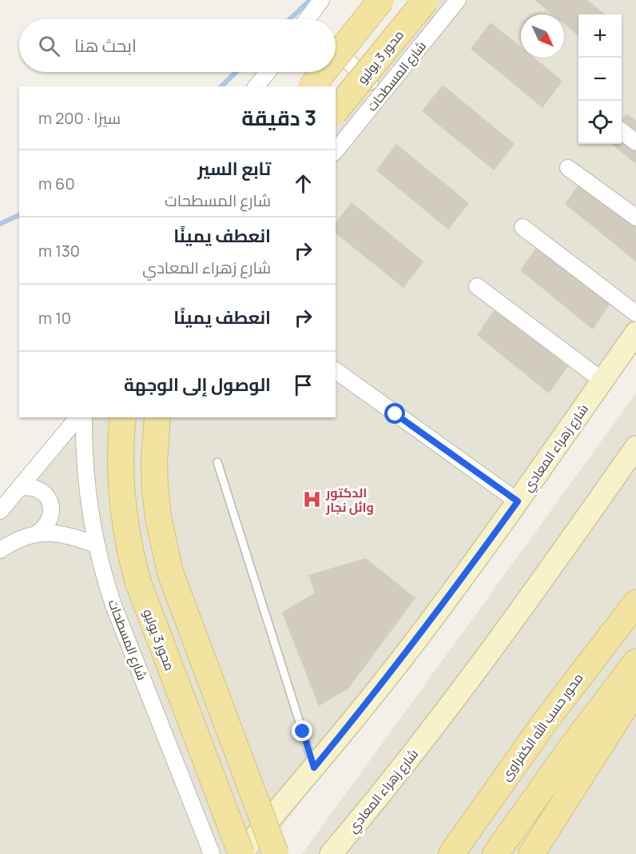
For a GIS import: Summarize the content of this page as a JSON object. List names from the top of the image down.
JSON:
{
  "streets": {
    "main road": ["محور 3 يوليو", "شارع زهراء المعادي", "محور حسب الله الكفراوى"],
    "street": ["شارع المسطحات"]
  },
  "crossings": [
    ["محور 3 يوليو", "شارع زهراء المعادي"]
  ],
  "places": {
    "hospital": ["الدكتور وائل نجار"]
  },
  "north": "bottom right",
  "page": {
    "map_buttons": ["+", "−"],
    "search": "ابحث هنا",
    "heading": ["3 دقيقة", "سيرًا · 200 m"],
    "list": [
      ["تابع السير", "شارع المسطحات", "60 m"],
      ["انعطف يمينًا", "شارع زهراء المعادي", "130 m"],
      ["انعطف يمينًا", "10 m"],
      "الوصول إلى الوجهة"
    ]
  }
}
